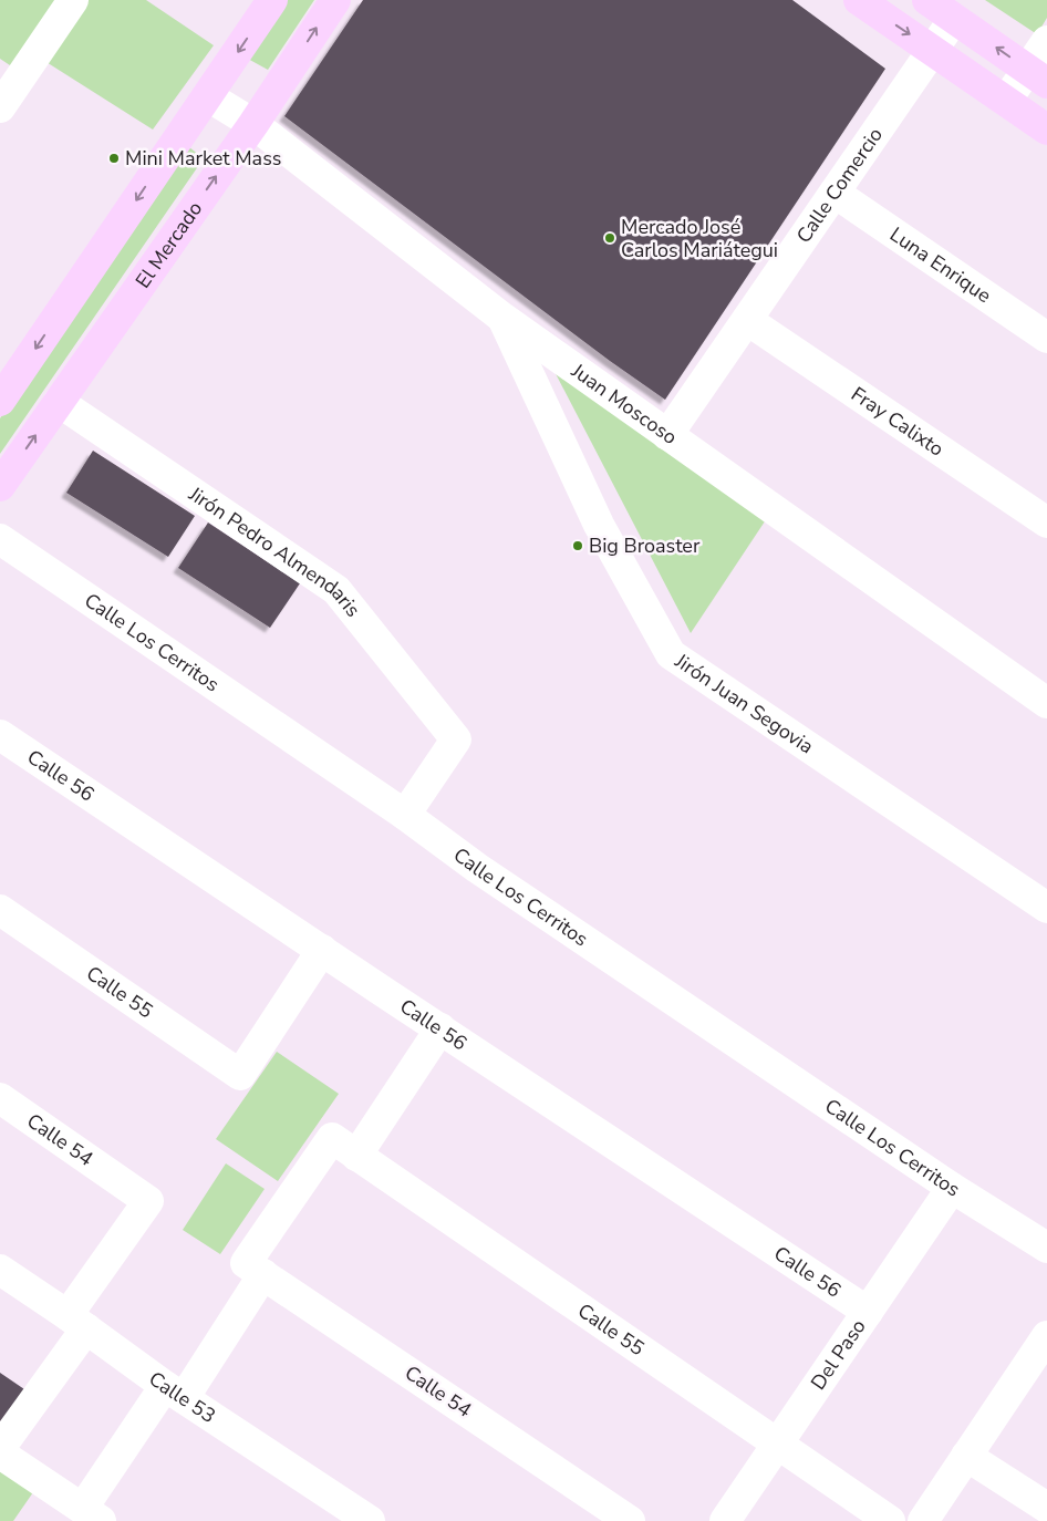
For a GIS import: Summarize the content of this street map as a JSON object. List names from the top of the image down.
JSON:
{
  "streets": {
    "main road": ["El Mercado"],
    "street": [
      "Calle Comercio",
      "Luna Enrique",
      "Juan Moscoso",
      "Fray Calixto",
      "Jirón Pedro Almendaris",
      "Calle Los Cerritos",
      "Jirón Juan Segovia",
      "Calle 56",
      "Calle 55",
      "Calle 54",
      "Del Paso",
      "Calle 53"
    ]
  },
  "crossings": [
    ["Calle Comercio", "Luna Enrique"],
    ["Calle Comercio", "Juan Moscoso"],
    ["Calle Comercio", "Fray Calixto"],
    ["El Mercado", "Juan Moscoso"],
    ["El Mercado", "Jirón Pedro Almendaris"],
    ["Juan Moscoso", "Jirón Juan Segovia"],
    ["Jirón Pedro Almendaris", "Calle Los Cerritos"],
    ["Calle Los Cerritos", "Del Paso"],
    ["Calle 56", "Calle 55"],
    ["Calle 56", "Del Paso"],
    ["Calle 55", "Calle 54"],
    ["Calle 55", "Del Paso"],
    ["Calle 54", "Calle 53"]
  ],
  "places": ["Mini Market Mass", "Mercado José Carlos Mariátegui", "Big Broaster"]
}
